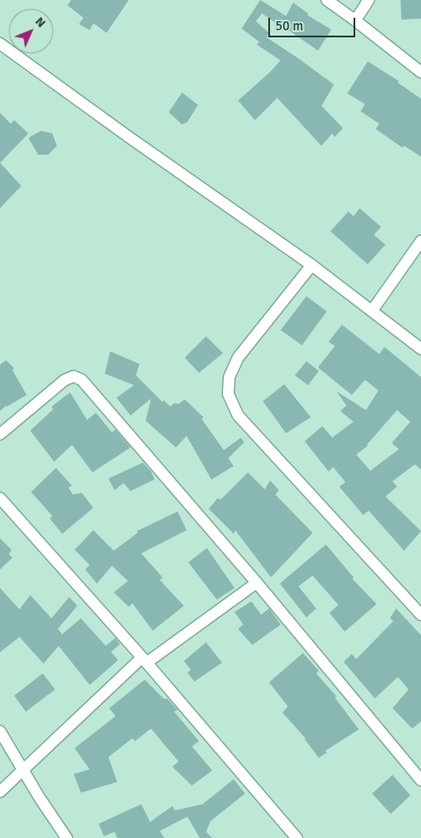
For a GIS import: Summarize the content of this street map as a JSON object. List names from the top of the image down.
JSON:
{
  "scale_bar": "50 m",
  "north": "top right"
}
